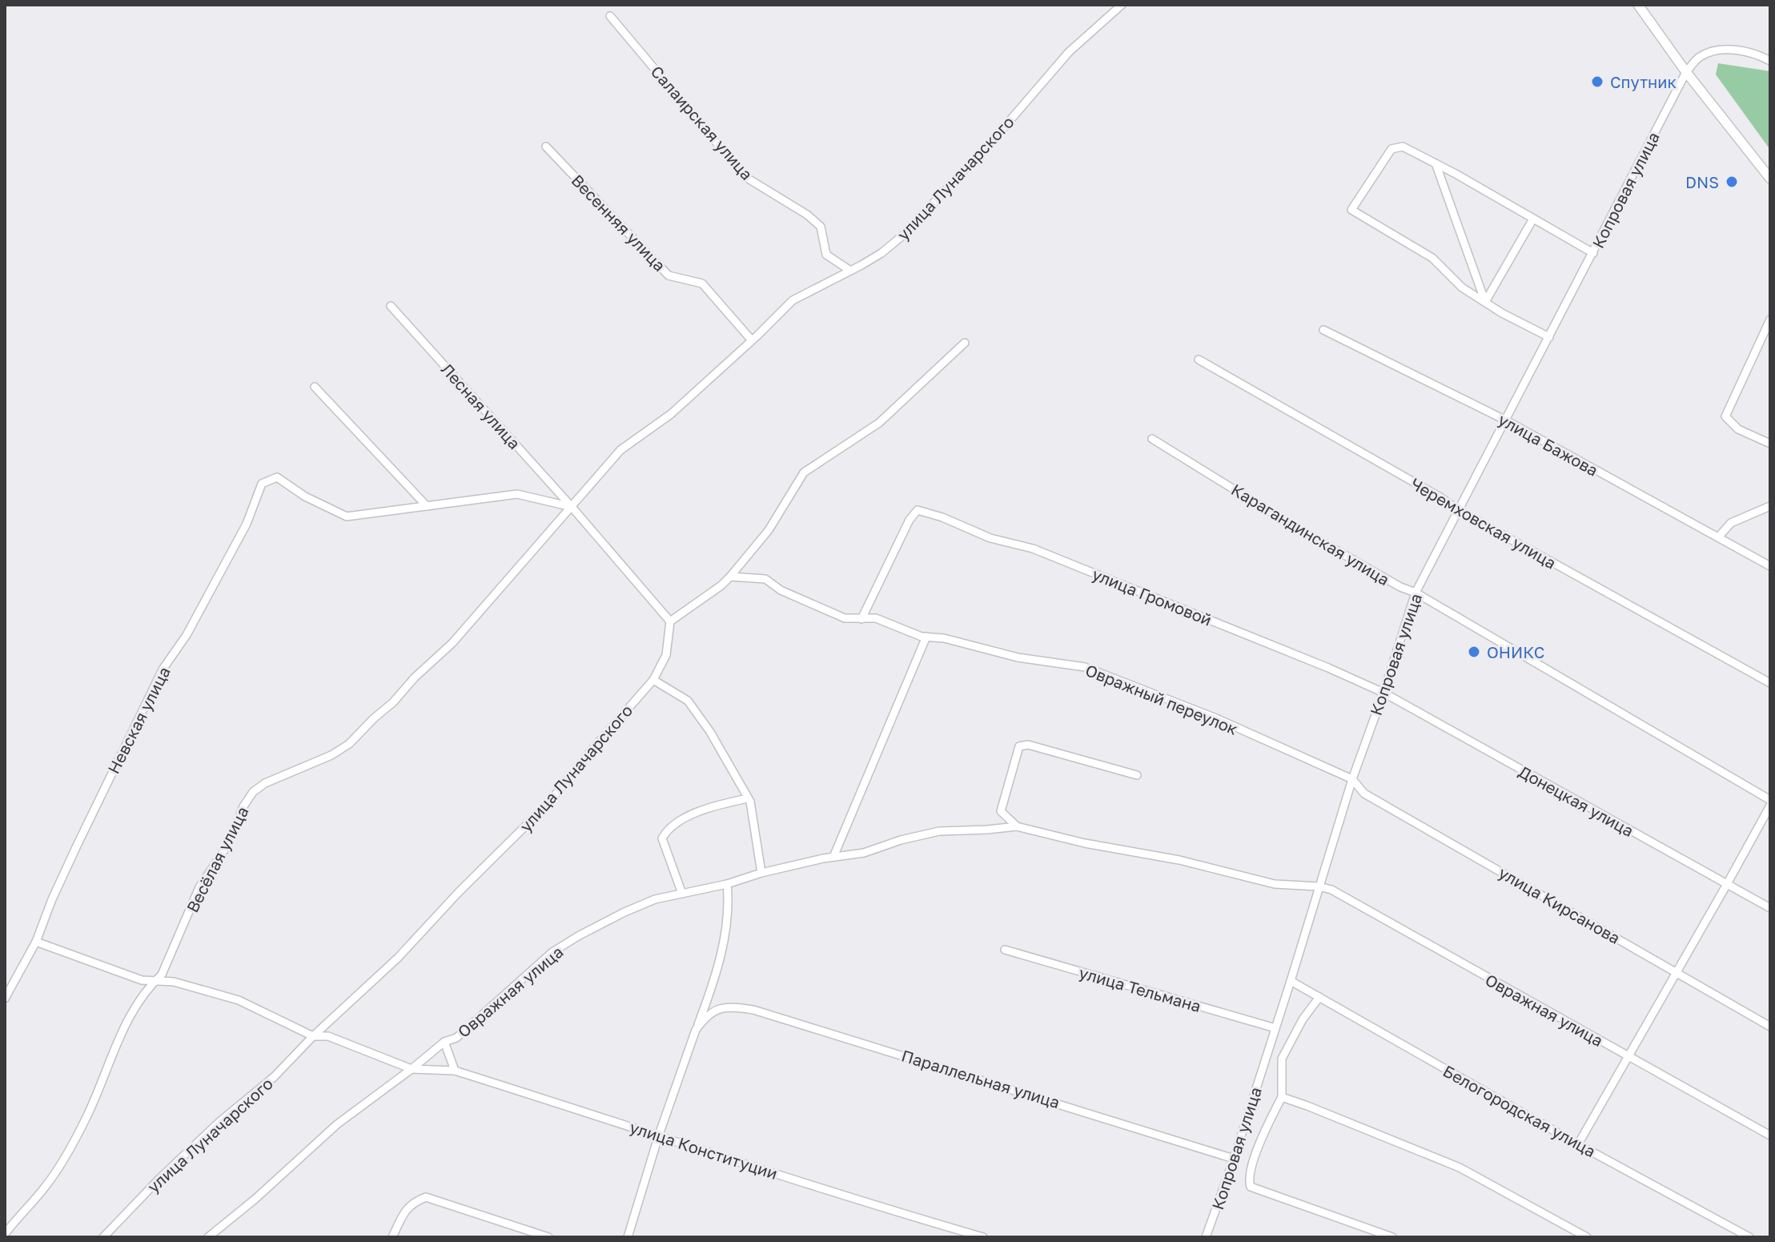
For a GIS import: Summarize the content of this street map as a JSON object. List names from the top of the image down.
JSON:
{
  "streets": {
    "street": [
      "Салаирская улица",
      "улица Луначарского",
      "Копровая улица",
      "Весенняя улица",
      "Лесная улица",
      "улица Бажова",
      "Черемховская улица",
      "Карагандинская улица",
      "улица Громовой",
      "Овражный переулок",
      "Невская улица",
      "Донецкая улица",
      "Весёлая улица",
      "улица Кирсанова",
      "улица Тельмана",
      "Овражная улица",
      "Параллельная улица",
      "Белогородская улица",
      "улица Конституции"
    ]
  },
  "crossings": [
    ["Салаирская улица", "улица Луначарского"],
    ["улица Луначарского", "Весенняя улица"],
    ["улица Луначарского", "Лесная улица"],
    ["улица Луначарского", "Весёлая улица"],
    ["улица Луначарского", "улица Конституции"],
    ["Копровая улица", "улица Бажова"],
    ["Копровая улица", "Черемховская улица"],
    ["Копровая улица", "Карагандинская улица"],
    ["Копровая улица", "улица Громовой"],
    ["Копровая улица", "Овражный переулок"],
    ["Копровая улица", "Донецкая улица"],
    ["Копровая улица", "улица Кирсанова"],
    ["Копровая улица", "улица Тельмана"],
    ["Копровая улица", "Овражная улица"],
    ["Копровая улица", "Параллельная улица"],
    ["Копровая улица", "Белогородская улица"],
    ["Лесная улица", "Весёлая улица"],
    ["улица Громовой", "Овражный переулок"],
    ["улица Громовой", "Донецкая улица"],
    ["Овражный переулок", "улица Кирсанова"],
    ["Невская улица", "улица Конституции"],
    ["Весёлая улица", "улица Конституции"],
    ["Овражная улица", "улица Конституции"]
  ],
  "places": ["Спутник", "DNS", "ОНИКС"]
}
